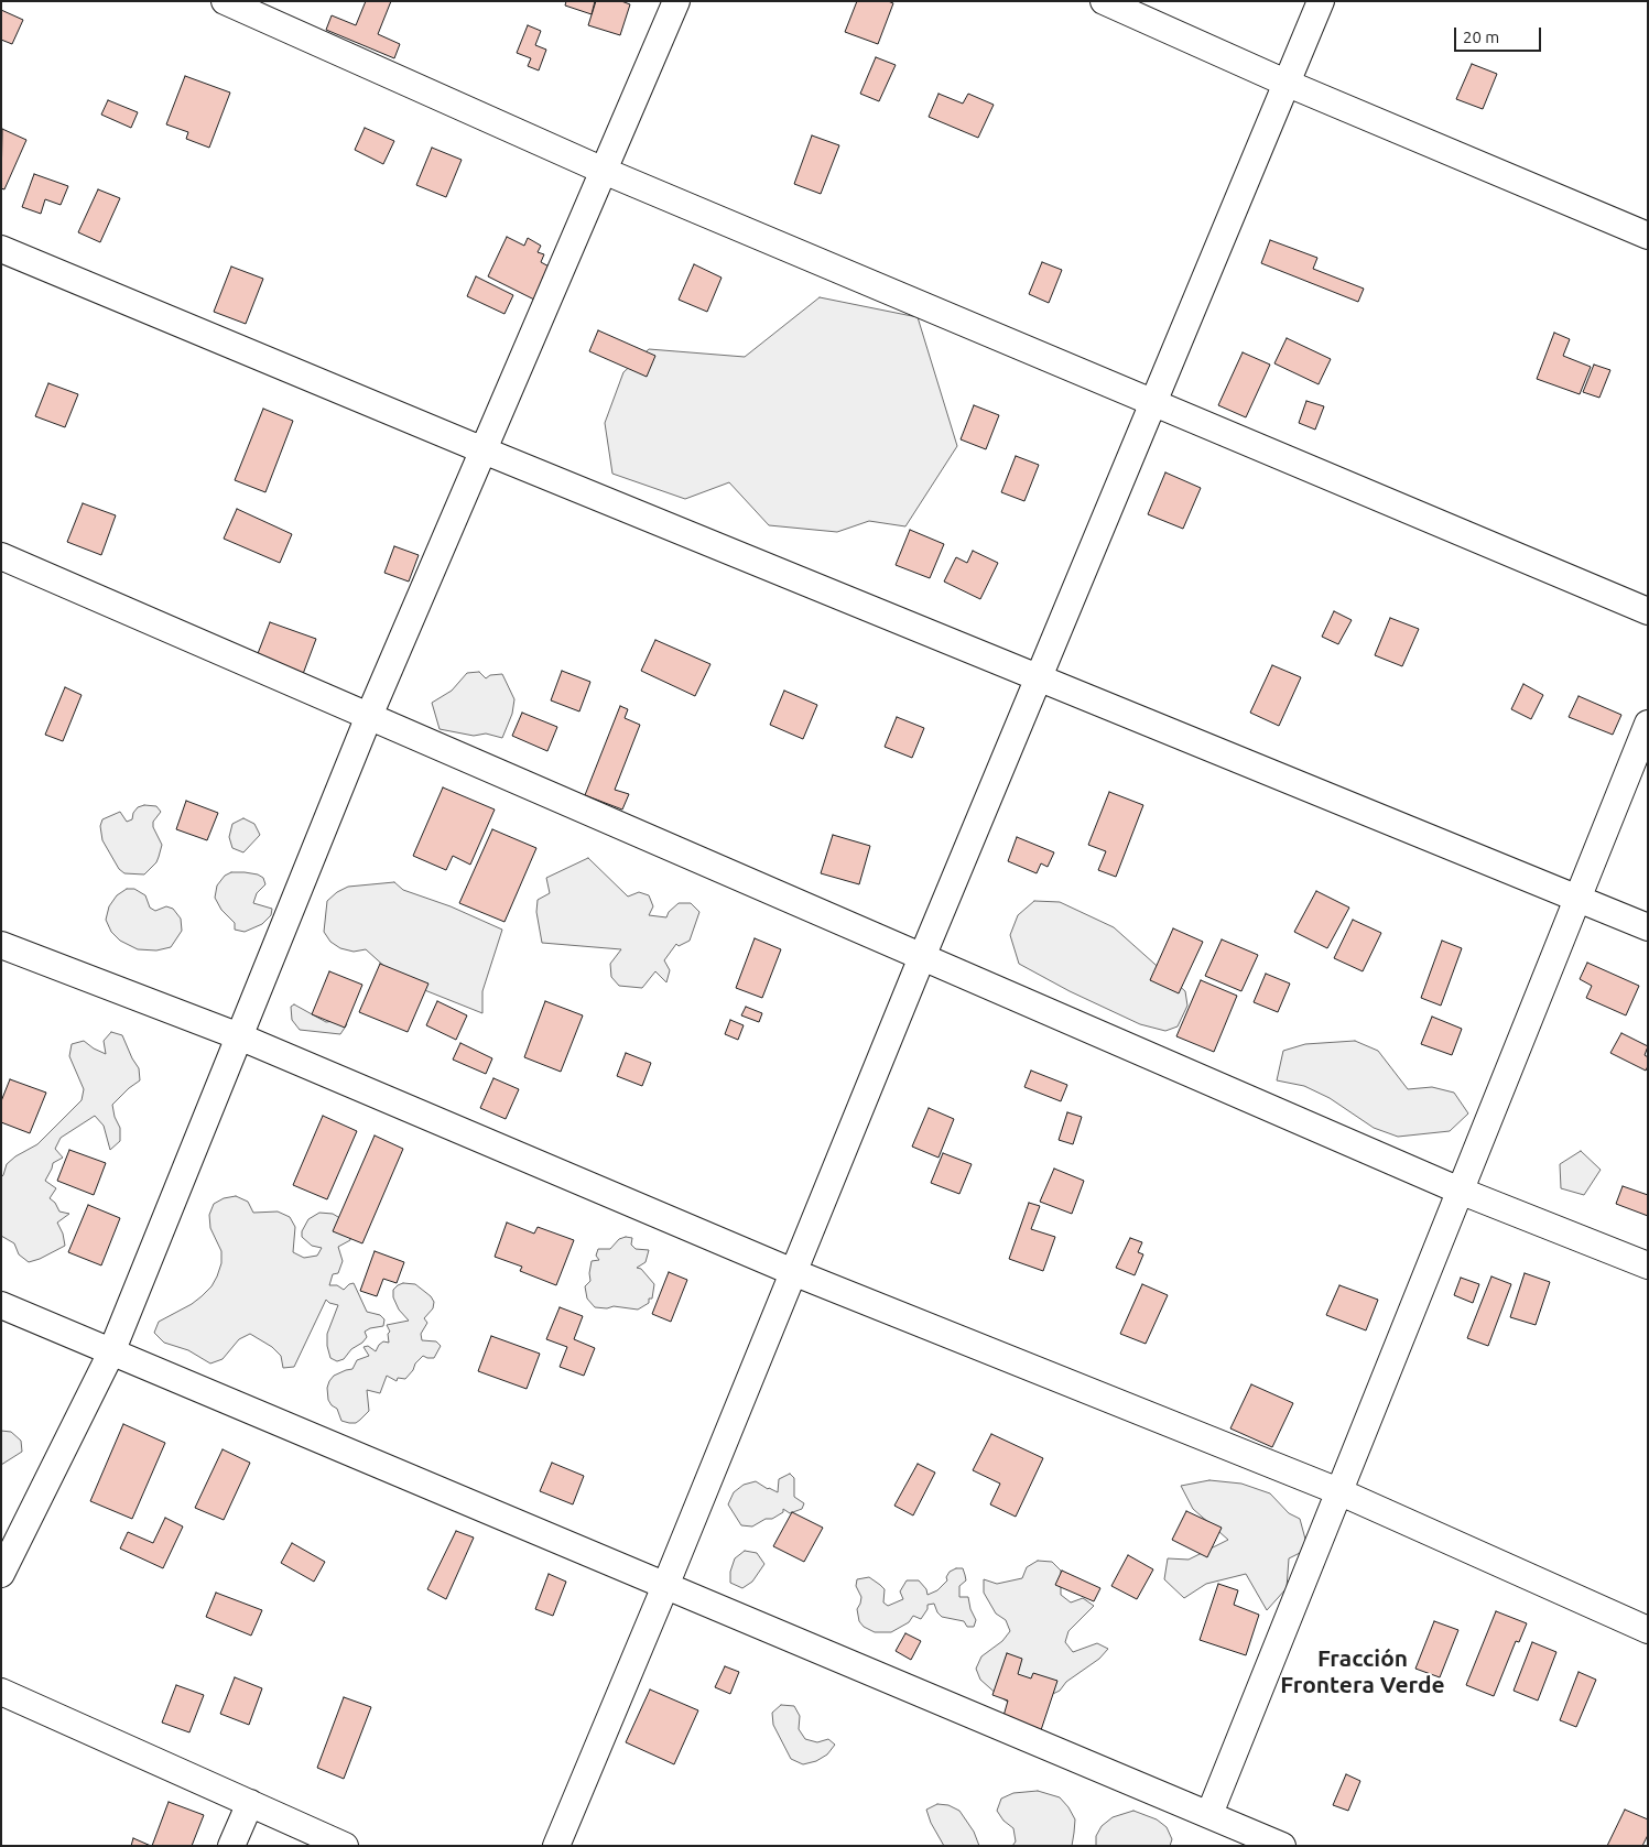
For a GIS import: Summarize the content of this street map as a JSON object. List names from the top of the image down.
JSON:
{
  "districts": ["Fracción Frontera Verde"],
  "scale_bar": "20 m"
}
